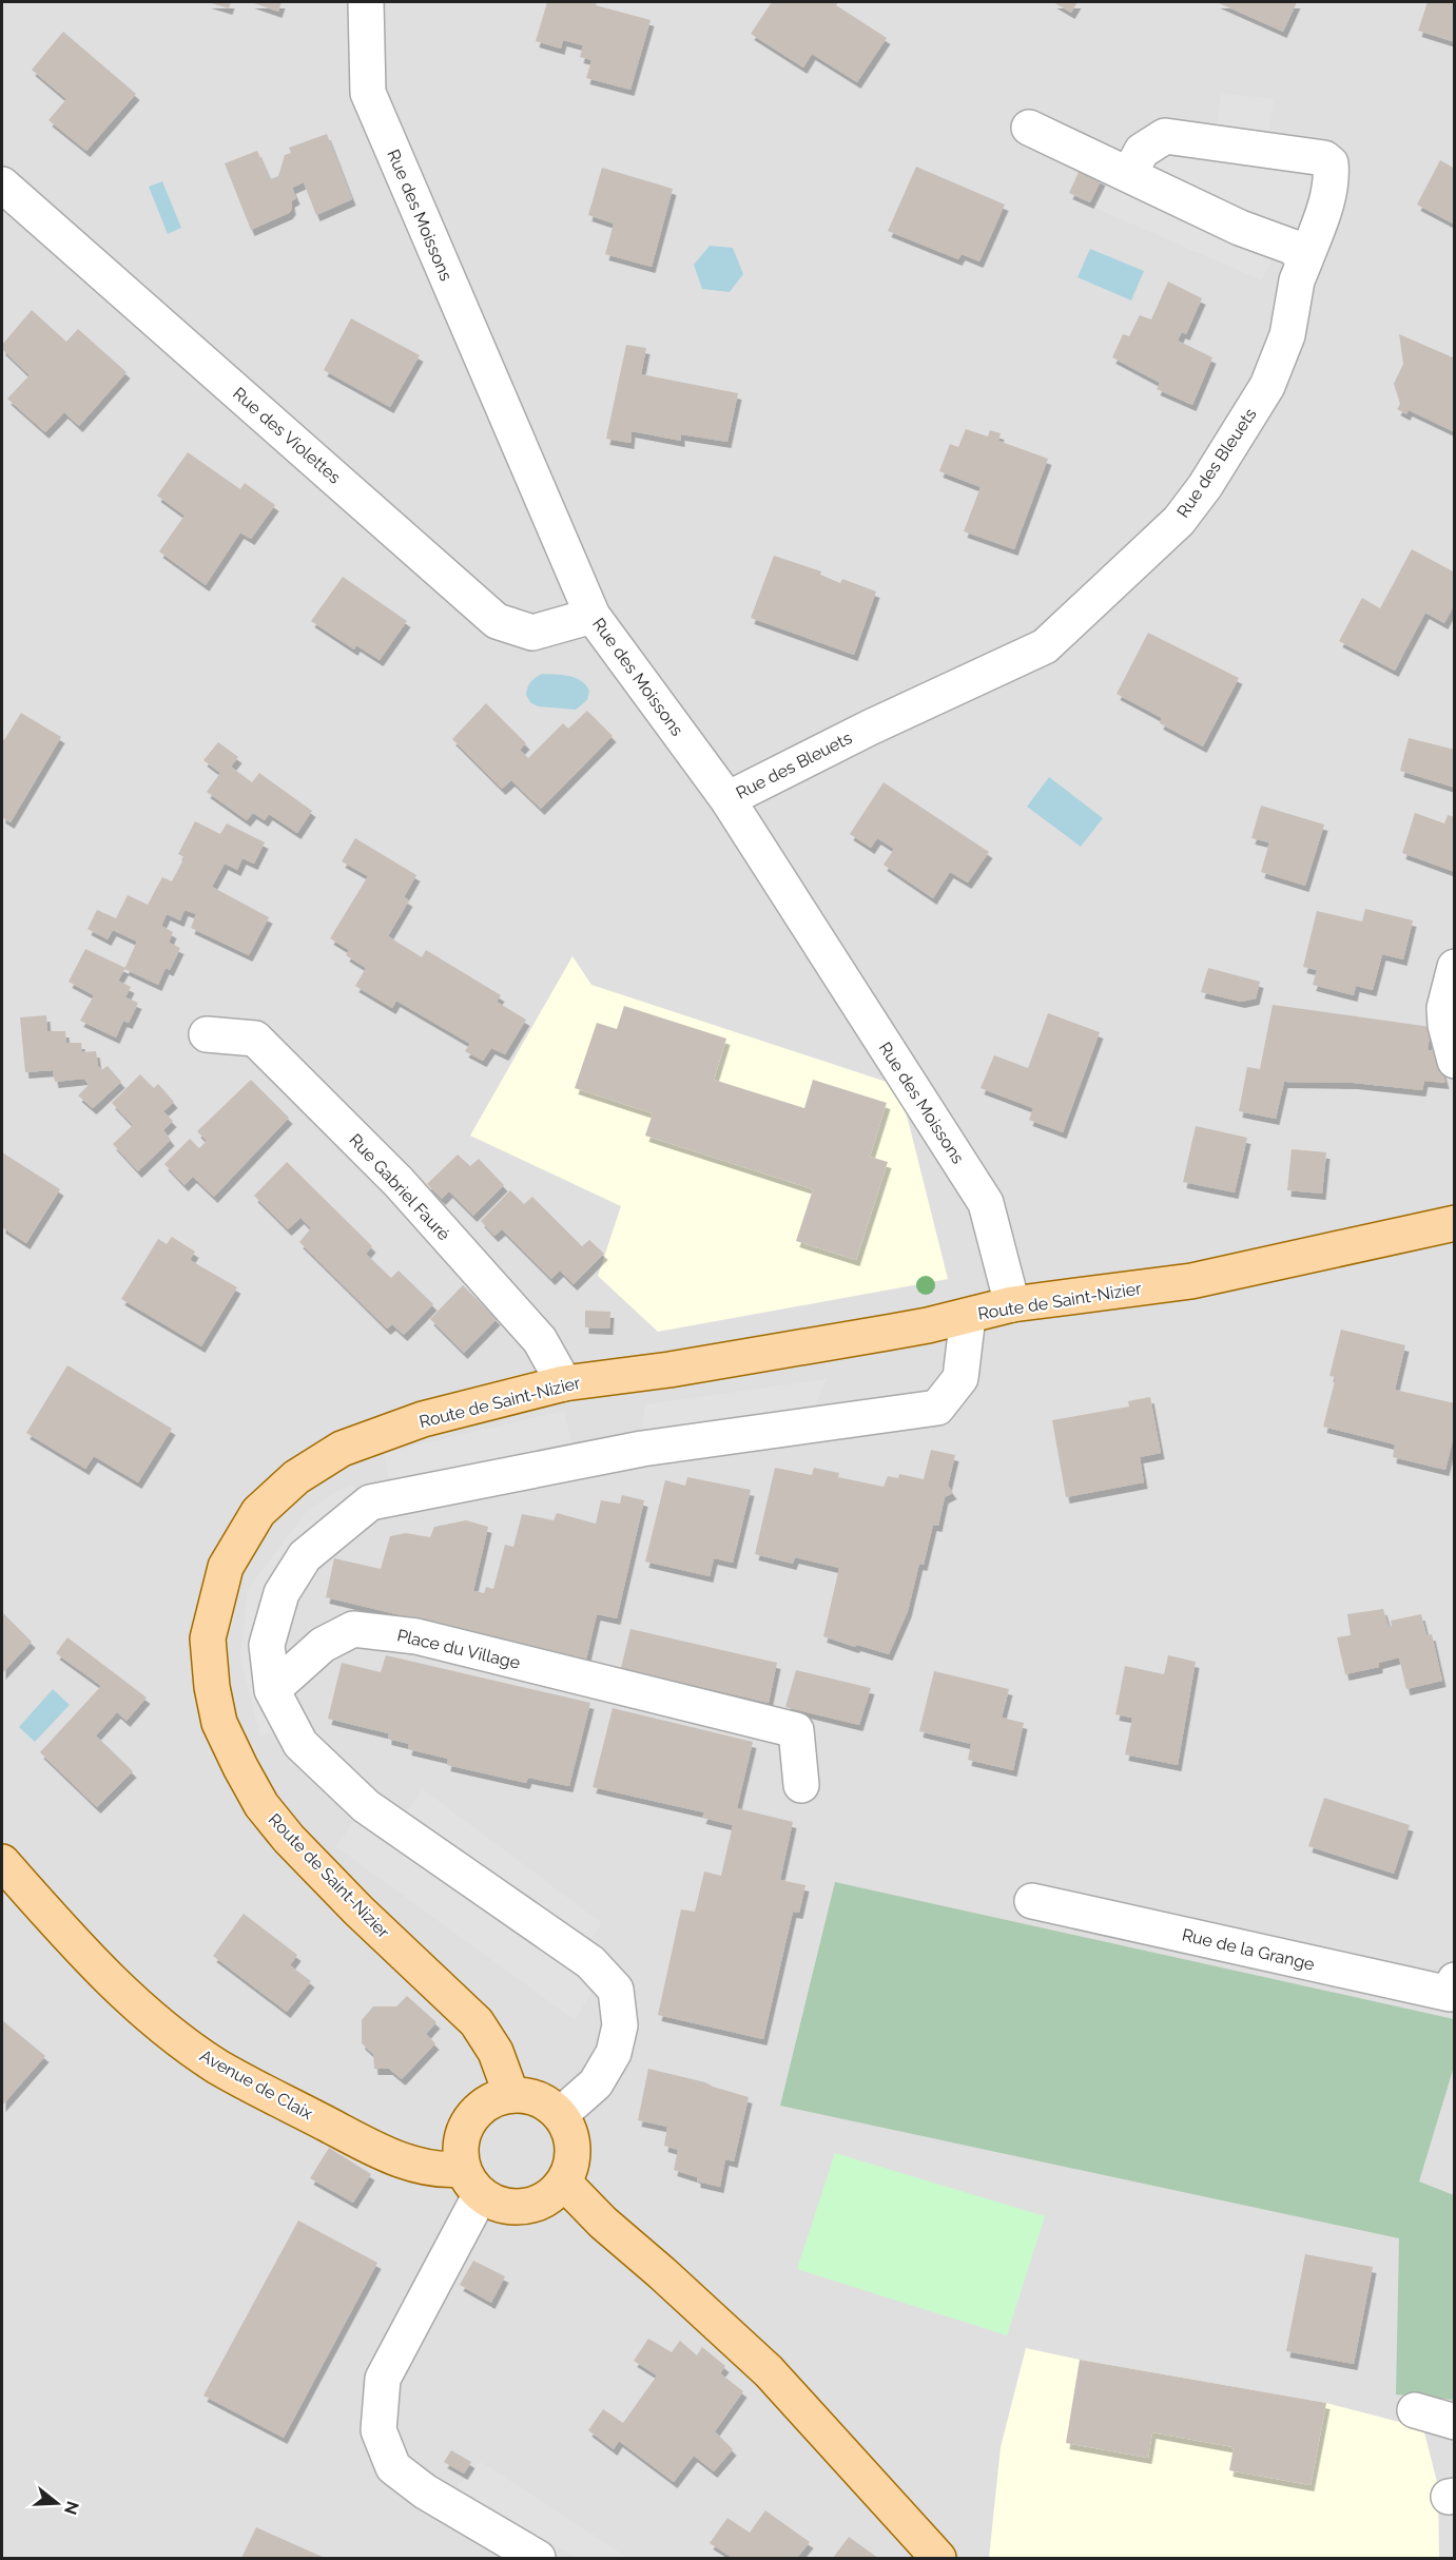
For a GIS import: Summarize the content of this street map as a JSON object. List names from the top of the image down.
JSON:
{
  "streets": {
    "main road": ["Route de Saint-Nizier", "Avenue de Claix"],
    "street": [
      "Rue des Moissons",
      "Rue des Violettes",
      "Rue des Bleuets",
      "Rue Gabriel Fauré",
      "Place du Village",
      "Rue de la Grange"
    ]
  },
  "crossings": [
    ["Rue des Moissons", "Rue des Violettes"],
    ["Rue des Moissons", "Rue des Bleuets"],
    ["Rue des Moissons", "Route de Saint-Nizier"],
    ["Rue Gabriel Fauré", "Route de Saint-Nizier"],
    ["Route de Saint-Nizier", "Avenue de Claix"]
  ],
  "north": "right"
}
